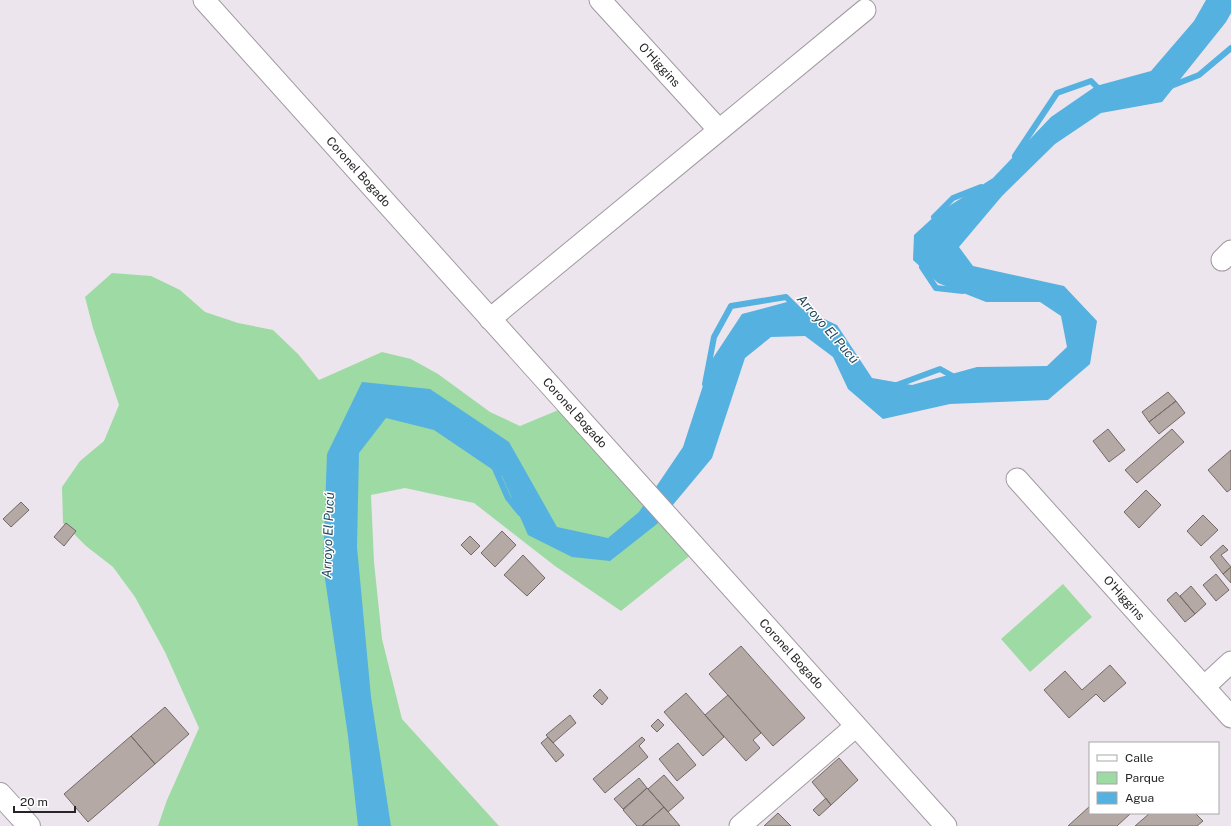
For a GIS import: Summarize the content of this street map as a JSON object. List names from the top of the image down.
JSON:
{
  "streets": {
    "street": ["O'Higgins", "Coronel Bogado"]
  },
  "water": ["Arroyo El Pucú"],
  "legend": ["Calle", "Parque", "Agua"],
  "scale_bar": "20 m"
}
